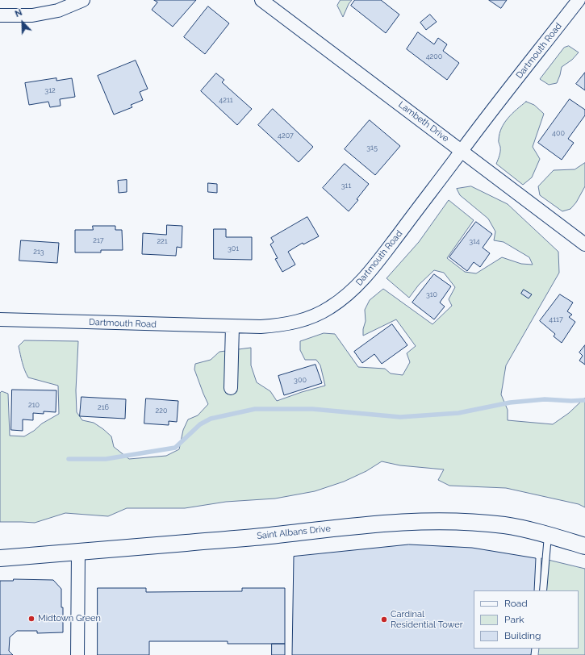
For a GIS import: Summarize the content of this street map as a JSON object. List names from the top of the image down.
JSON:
{
  "streets": {
    "street": ["Dartmouth Road", "Lambeth Drive", "Saint Albans Drive"]
  },
  "crossings": [
    ["Dartmouth Road", "Lambeth Drive"]
  ],
  "places": ["Midtown Green", "Cardinal Residential Tower"],
  "house_numbers": [
    "4200",
    "312",
    "4211",
    "400",
    "4207",
    "315",
    "311",
    "217",
    "221",
    "314",
    "301",
    "213",
    "310",
    "4117",
    "300",
    "210",
    "216",
    "220"
  ],
  "legend": ["Road", "Park", "Building"],
  "north": "top left"
}
